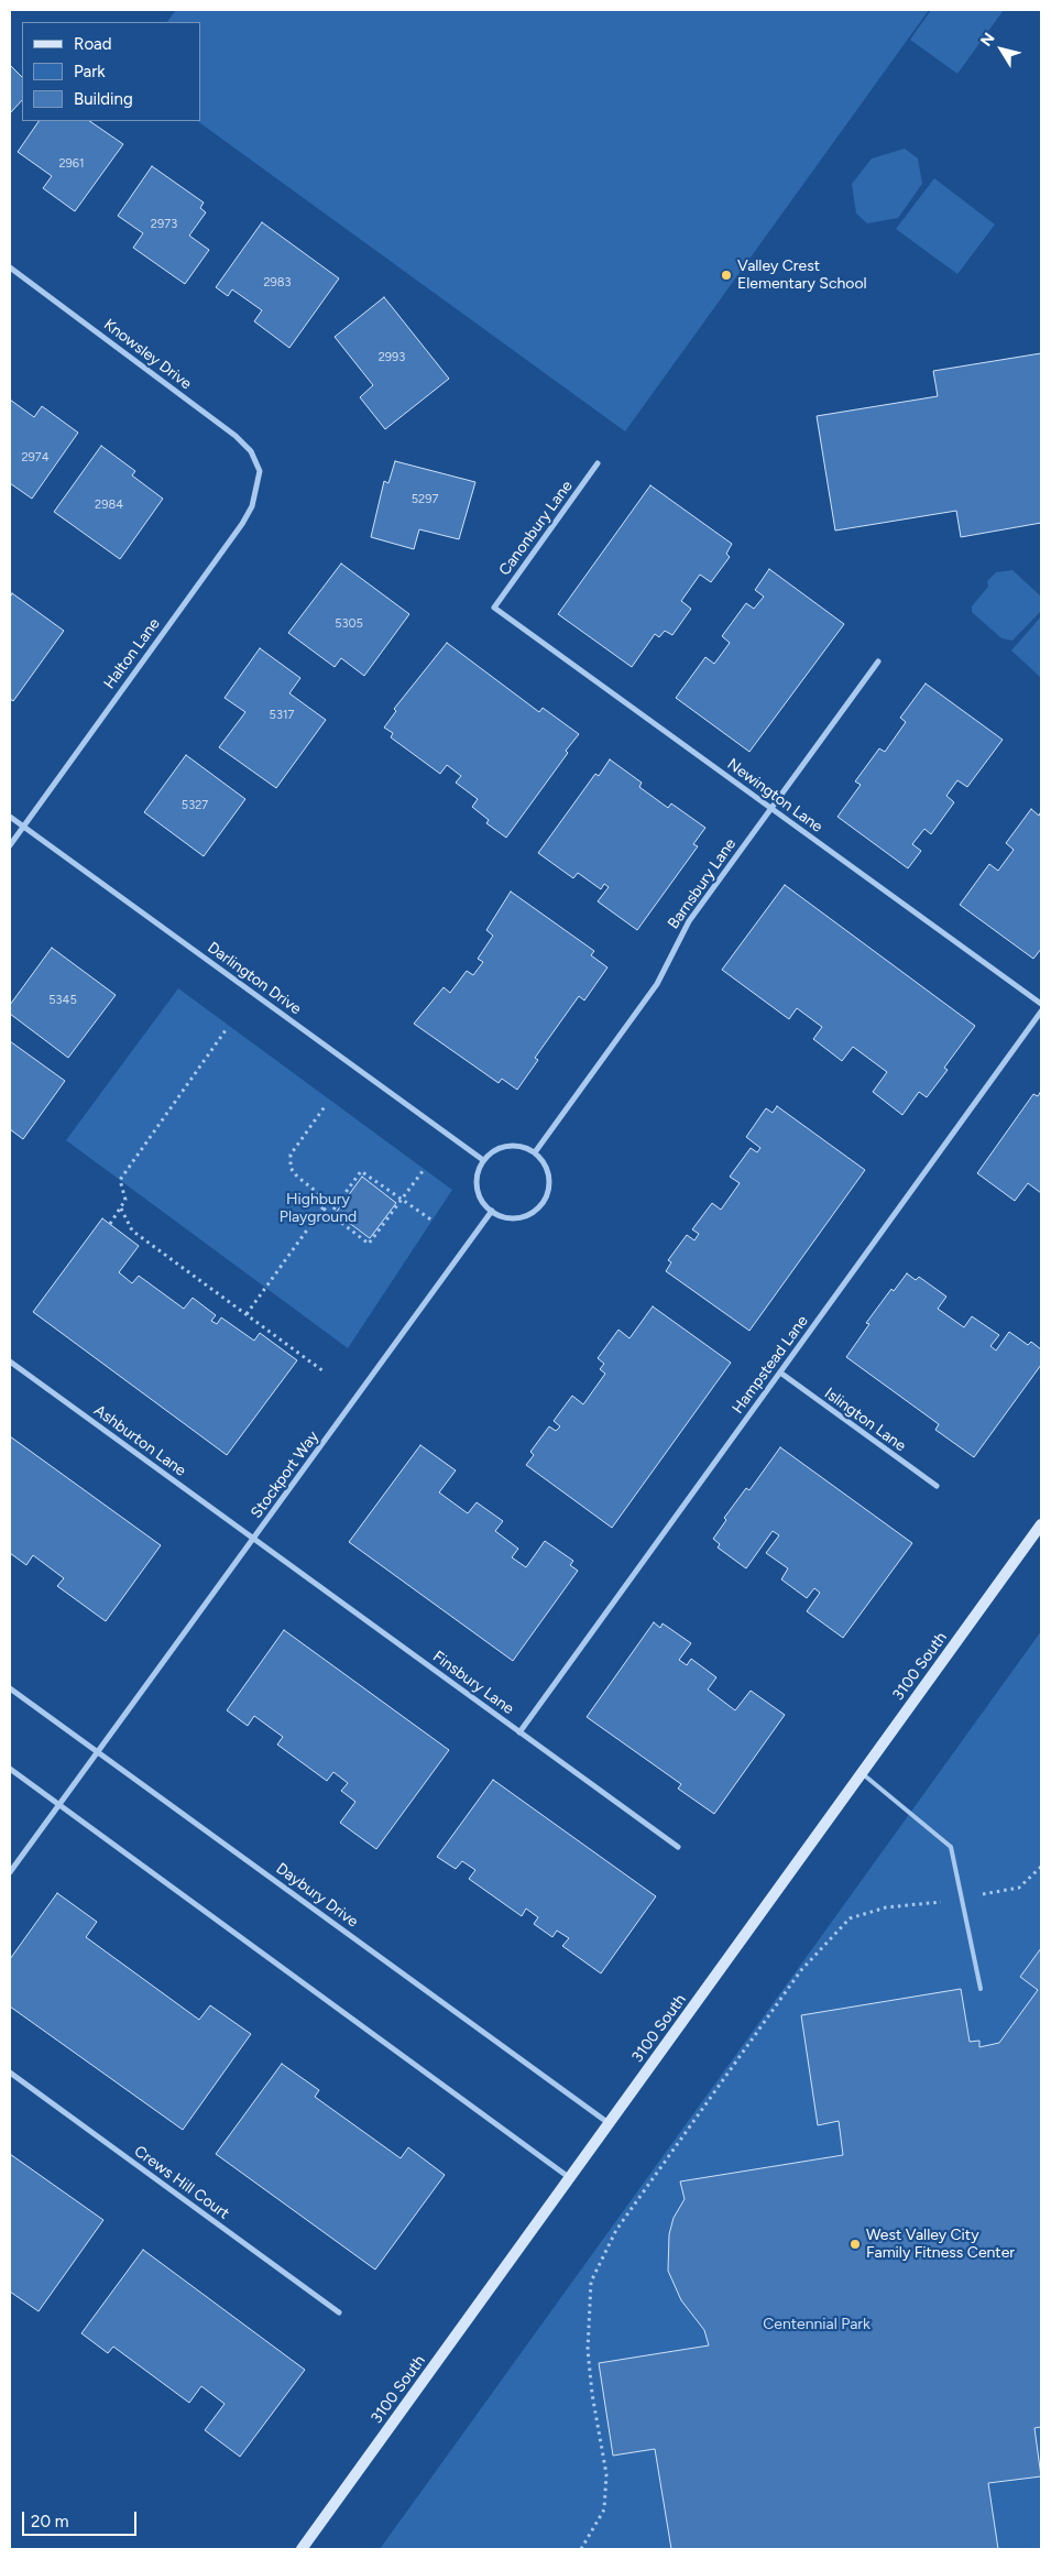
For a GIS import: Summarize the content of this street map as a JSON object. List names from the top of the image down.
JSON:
{
  "streets": {
    "main road": ["3100 South"],
    "street": [
      "Knowsley Drive",
      "Canonbury Lane",
      "Halton Lane",
      "Newington Lane",
      "Barnsbury Lane",
      "Darlington Drive",
      "Hampstead Lane",
      "Islington Lane",
      "Ashburton Lane",
      "Stockport Way",
      "Finsbury Lane",
      "Daybury Drive",
      "Crews Hill Court"
    ]
  },
  "crossings": [
    ["Knowsley Drive", "Halton Lane"],
    ["Canonbury Lane", "Newington Lane"],
    ["Halton Lane", "Darlington Drive"],
    ["Newington Lane", "Barnsbury Lane"],
    ["Barnsbury Lane", "Darlington Drive"],
    ["Barnsbury Lane", "Stockport Way"],
    ["Darlington Drive", "Stockport Way"],
    ["Hampstead Lane", "Islington Lane"],
    ["Hampstead Lane", "Finsbury Lane"],
    ["Ashburton Lane", "Stockport Way"],
    ["Ashburton Lane", "Finsbury Lane"],
    ["Stockport Way", "Finsbury Lane"],
    ["Stockport Way", "Daybury Drive"],
    ["3100 South", "Daybury Drive"]
  ],
  "parks": ["Highbury Playground", "Centennial Park"],
  "places": ["Valley Crest Elementary School", "West Valley City Family Fitness Center"],
  "house_numbers": [
    "2961",
    "2973",
    "2983",
    "2993",
    "2974",
    "5297",
    "2984",
    "5305",
    "5317",
    "5327",
    "5345"
  ],
  "legend": ["Road", "Park", "Building"],
  "scale_bar": "20 m",
  "north": "top left"
}
